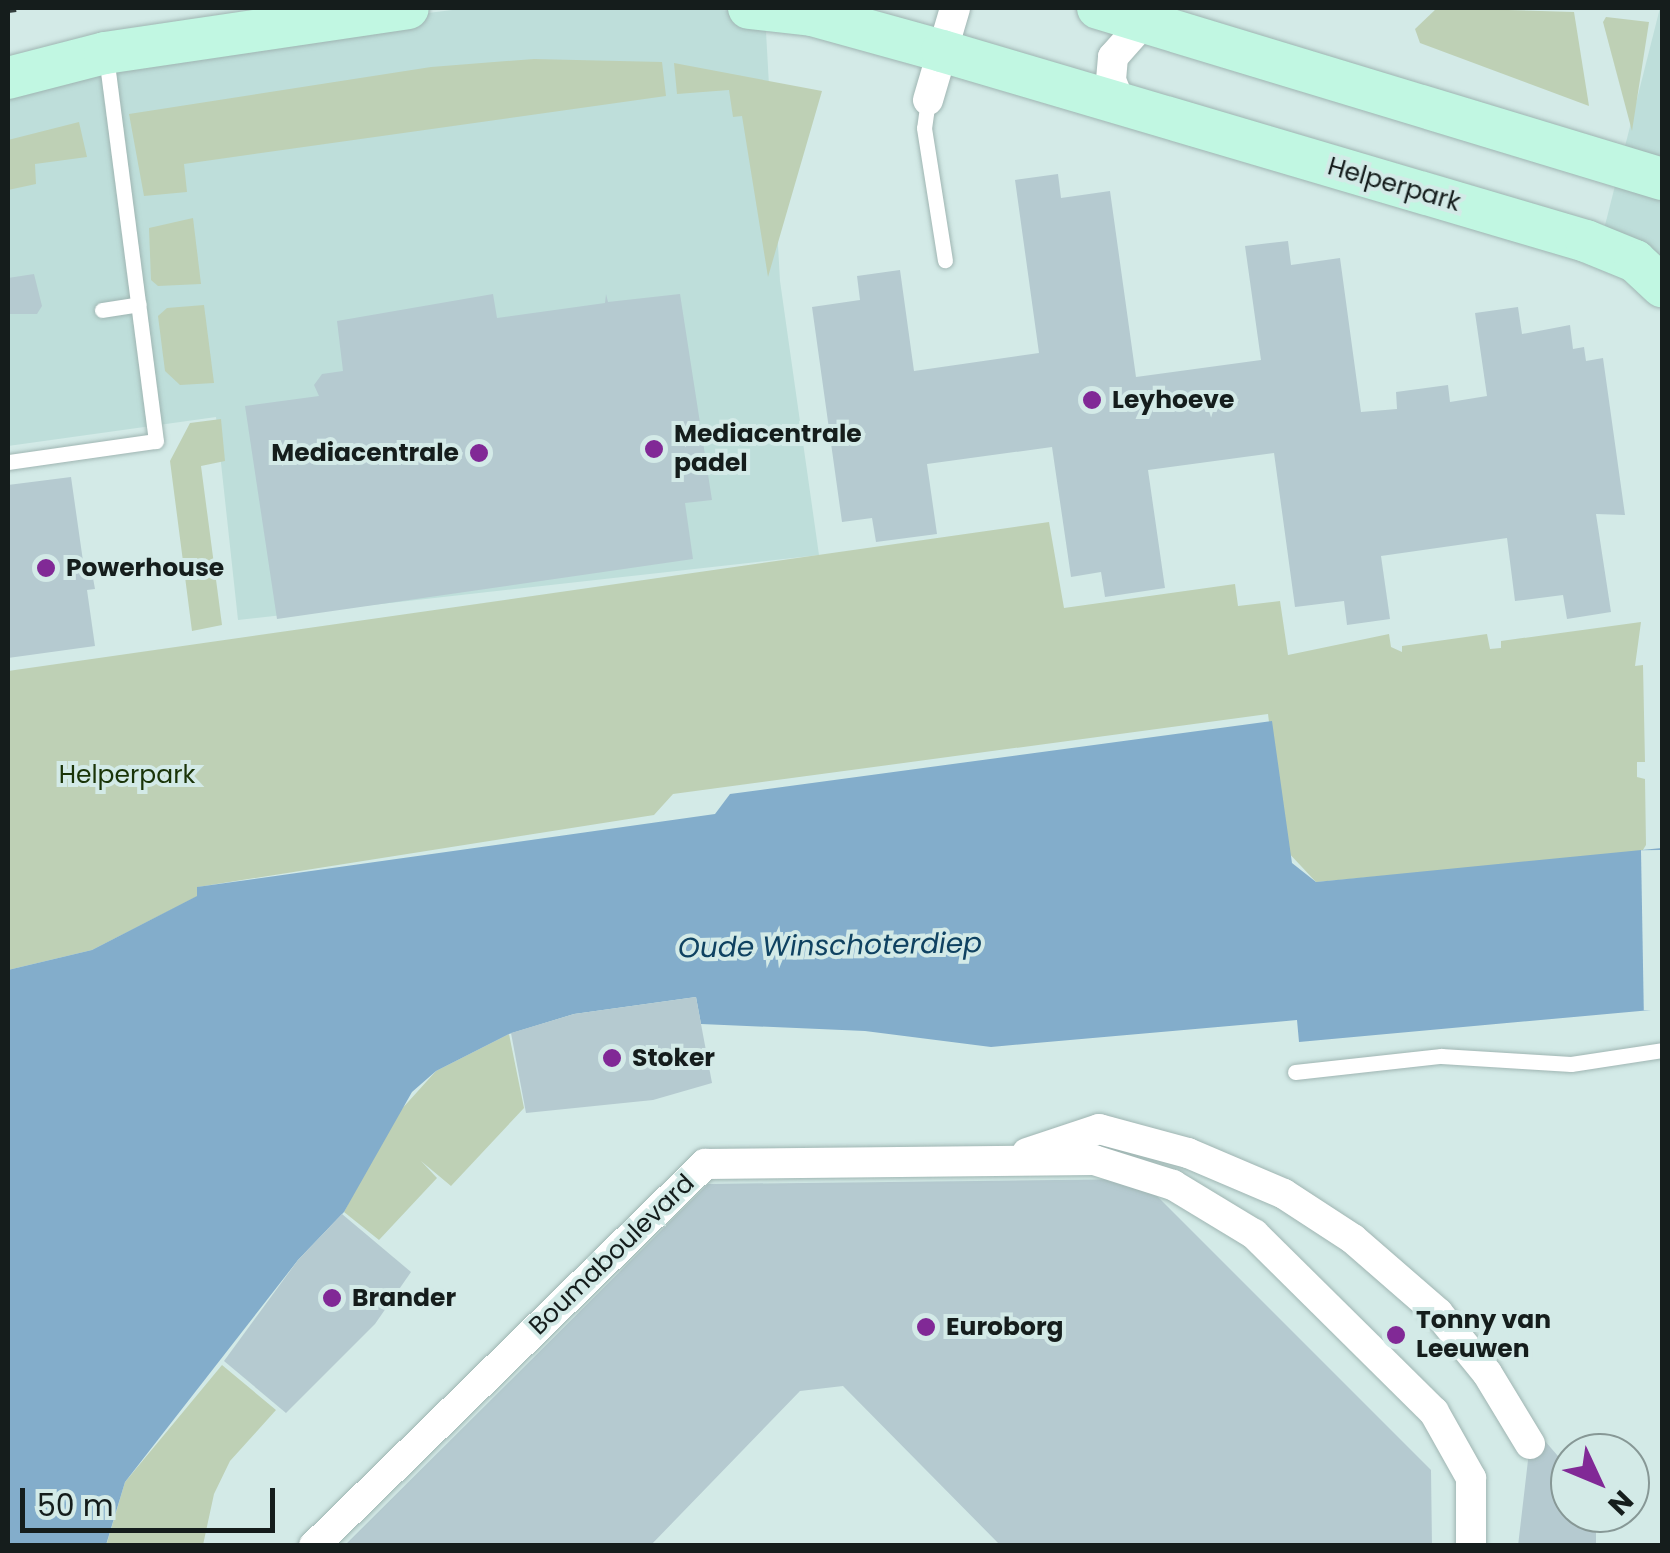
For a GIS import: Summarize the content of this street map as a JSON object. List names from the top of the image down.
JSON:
{
  "streets": {
    "main road": ["Helperpark"],
    "street": ["Boumaboulevard"]
  },
  "water": ["Oude Winschoterdiep"],
  "parks": ["Helperpark"],
  "places": [
    "Leyhoeve",
    "Mediacentrale padel",
    "Mediacentrale",
    "Powerhouse",
    "Stoker",
    "Brander",
    "Euroborg",
    "Tonny van Leeuwen"
  ],
  "scale_bar": "50 m",
  "north": "bottom right"
}
